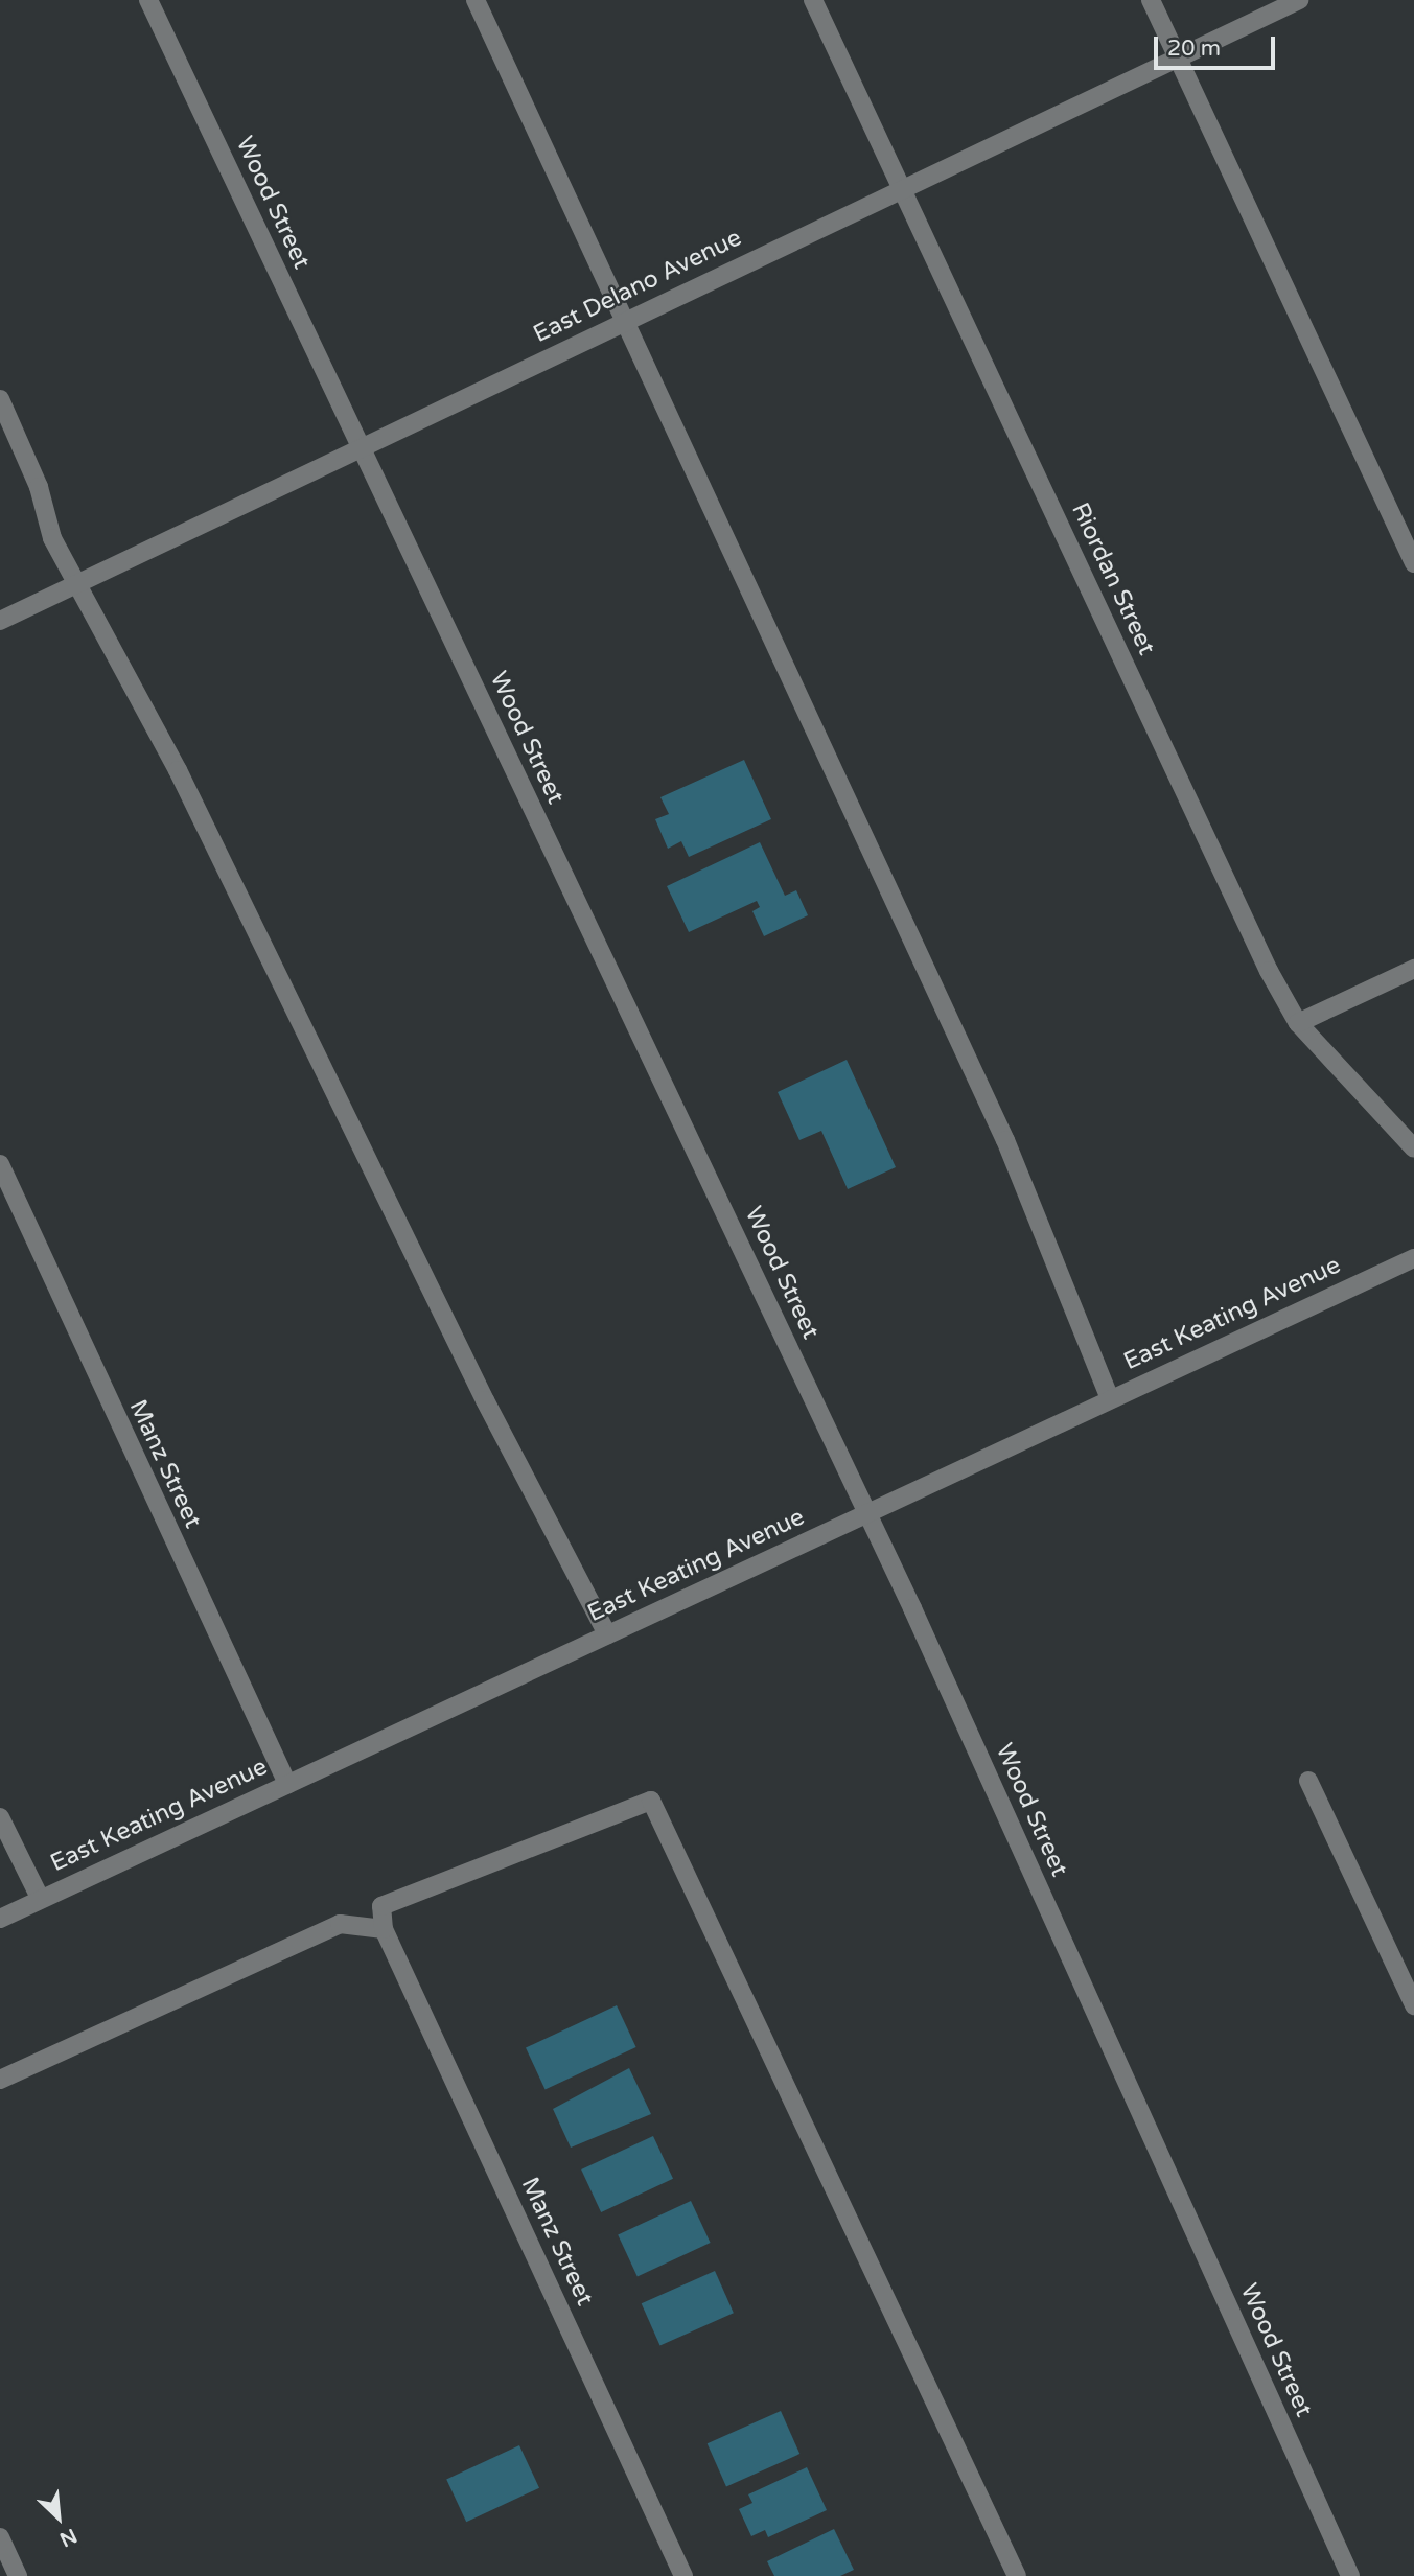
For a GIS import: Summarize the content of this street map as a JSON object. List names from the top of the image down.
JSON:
{
  "streets": {
    "street": [
      "Wood Street",
      "East Delano Avenue",
      "Riordan Street",
      "East Keating Avenue",
      "Manz Street"
    ]
  },
  "crossings": [
    ["Wood Street", "East Delano Avenue"],
    ["Wood Street", "East Keating Avenue"],
    ["East Delano Avenue", "Riordan Street"],
    ["East Keating Avenue", "Manz Street"]
  ],
  "scale_bar": "20 m",
  "north": "bottom right"
}
